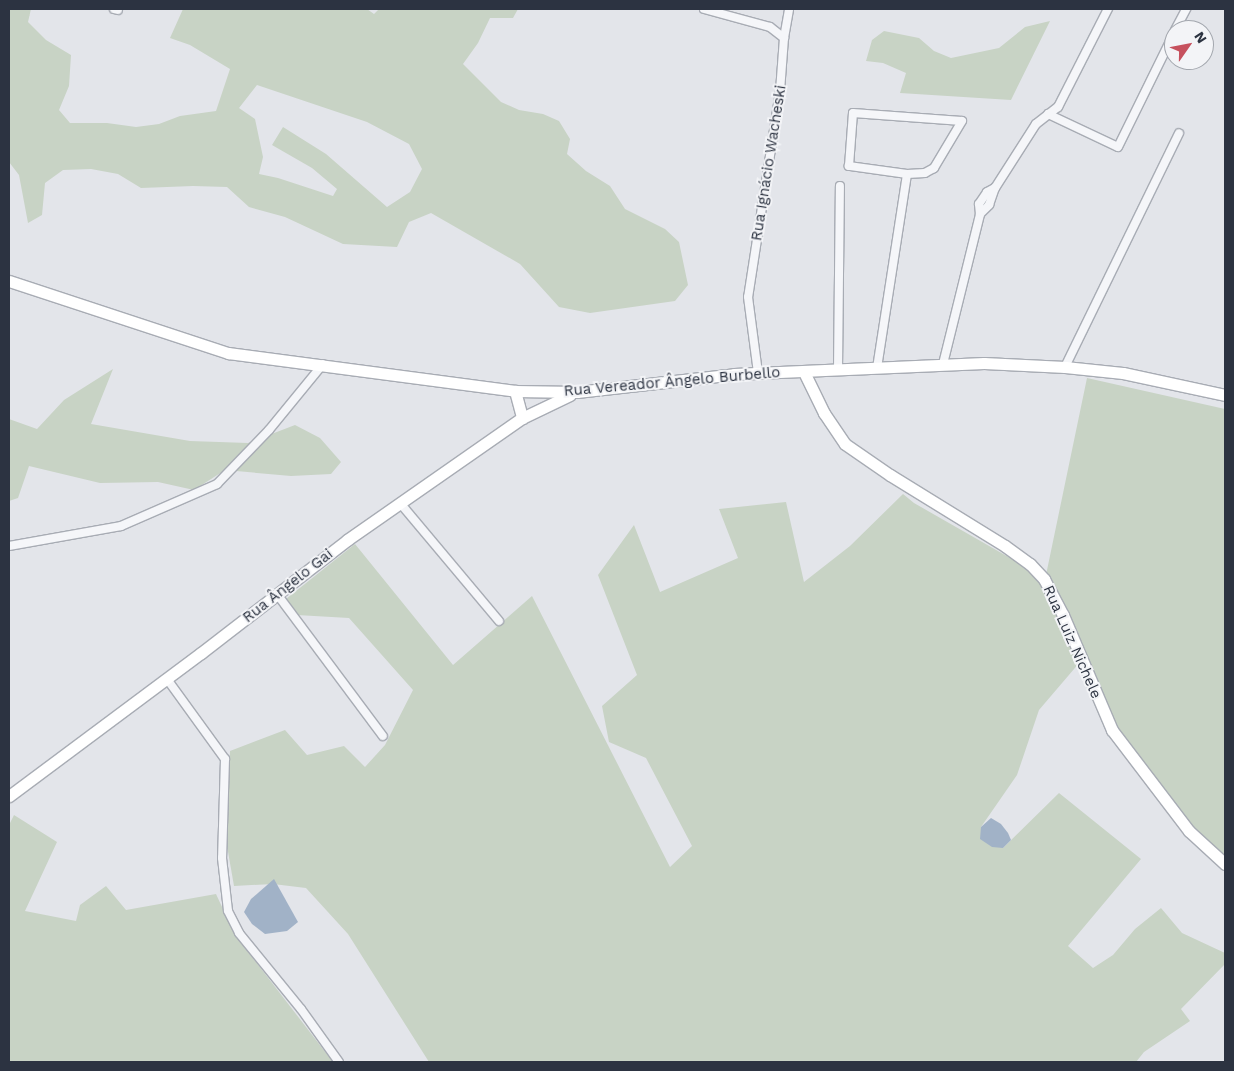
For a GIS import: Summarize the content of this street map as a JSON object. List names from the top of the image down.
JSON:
{
  "streets": {
    "street": [
      "Rua Ignácio Wacheski",
      "Rua Vereador Ângelo Burbello",
      "Rua Ângelo Gai",
      "Rua Luiz Nichele"
    ]
  },
  "crossings": [
    ["Rua Ignácio Wacheski", "Rua Vereador Ângelo Burbello"],
    ["Rua Vereador Ângelo Burbello", "Rua Ângelo Gai"],
    ["Rua Vereador Ângelo Burbello", "Rua Luiz Nichele"]
  ],
  "north": "top right"
}
